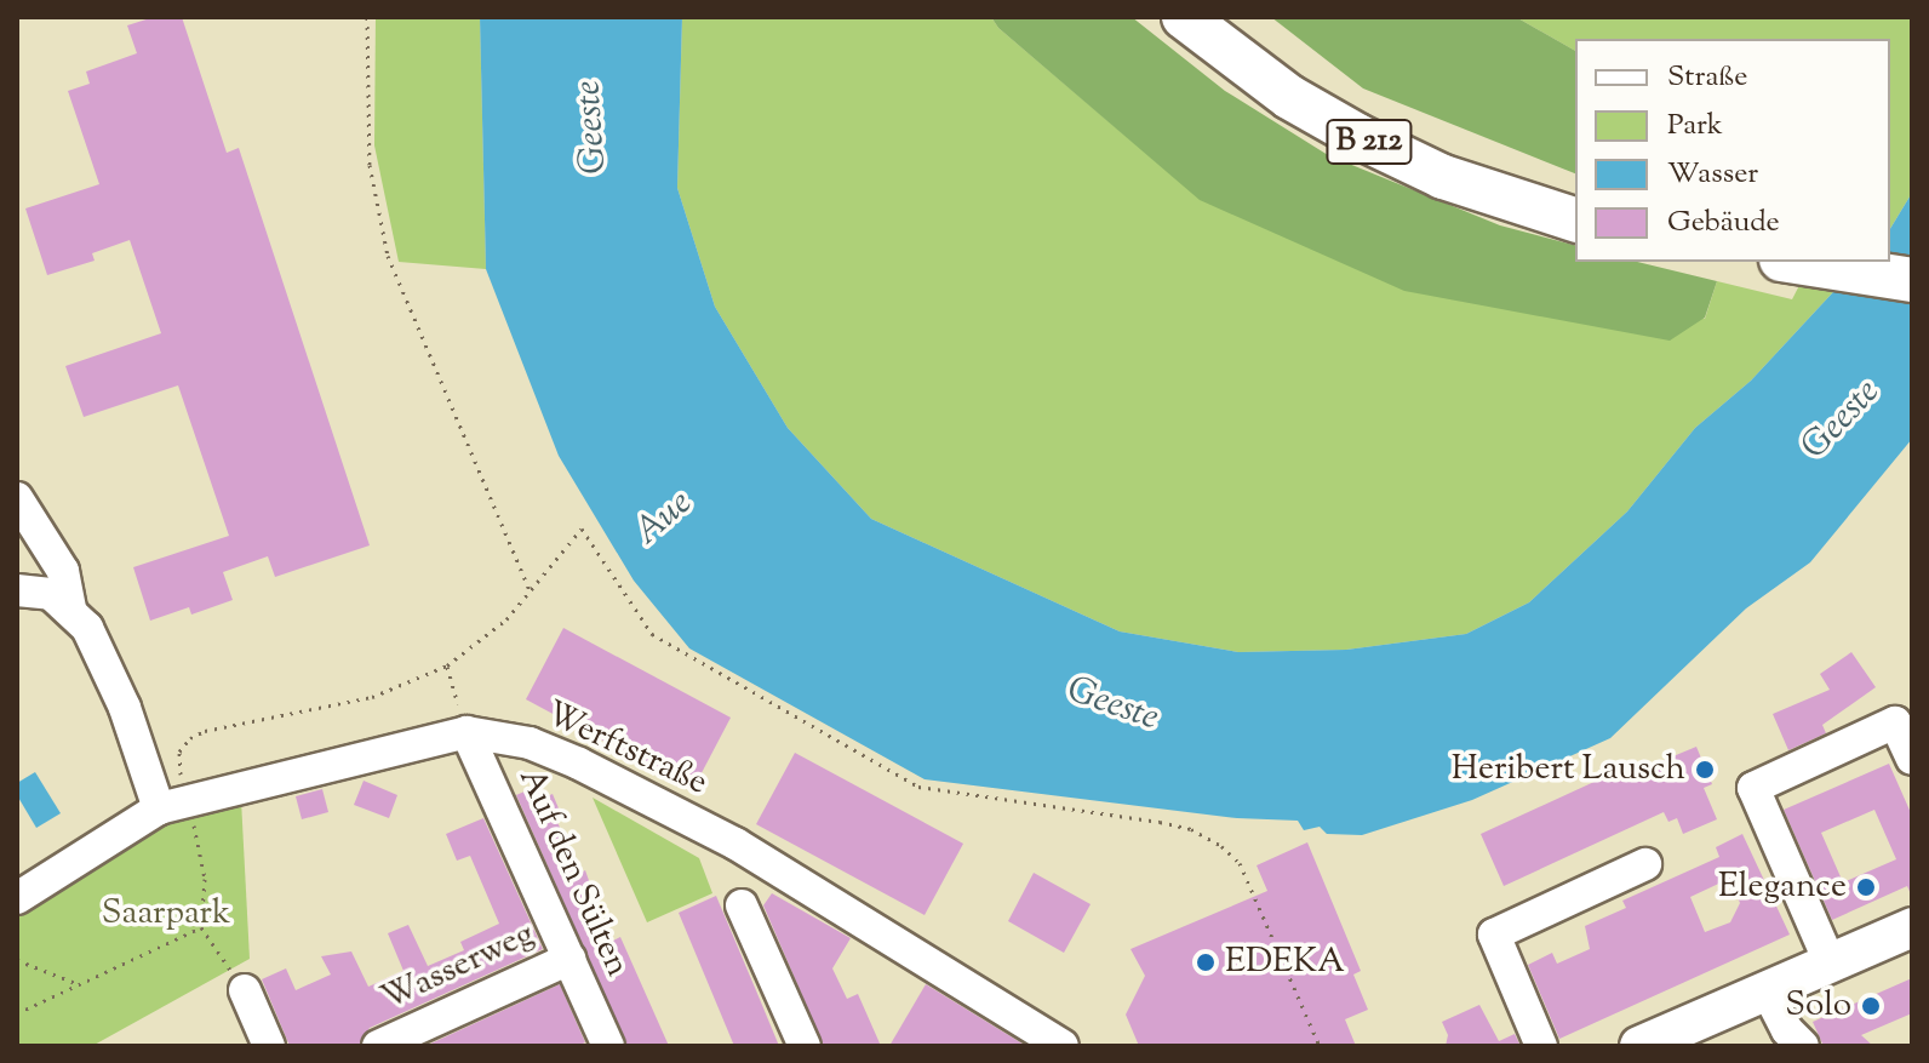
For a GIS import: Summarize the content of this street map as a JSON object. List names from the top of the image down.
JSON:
{
  "streets": {
    "highway": ["B 212"],
    "street": ["Werftstraße", "Auf den Sülten", "Wasserweg"]
  },
  "crossings": [
    ["Werftstraße", "Auf den Sülten"],
    ["Auf den Sülten", "Wasserweg"]
  ],
  "water": ["Geeste", "Aue"],
  "parks": ["Saarpark"],
  "places": [
    "Heribert Lausch",
    "Elegance",
    "EDEKA",
    "Solo"
  ],
  "legend": [
    "Straße",
    "Park",
    "Wasser",
    "Gebäude"
  ]
}
